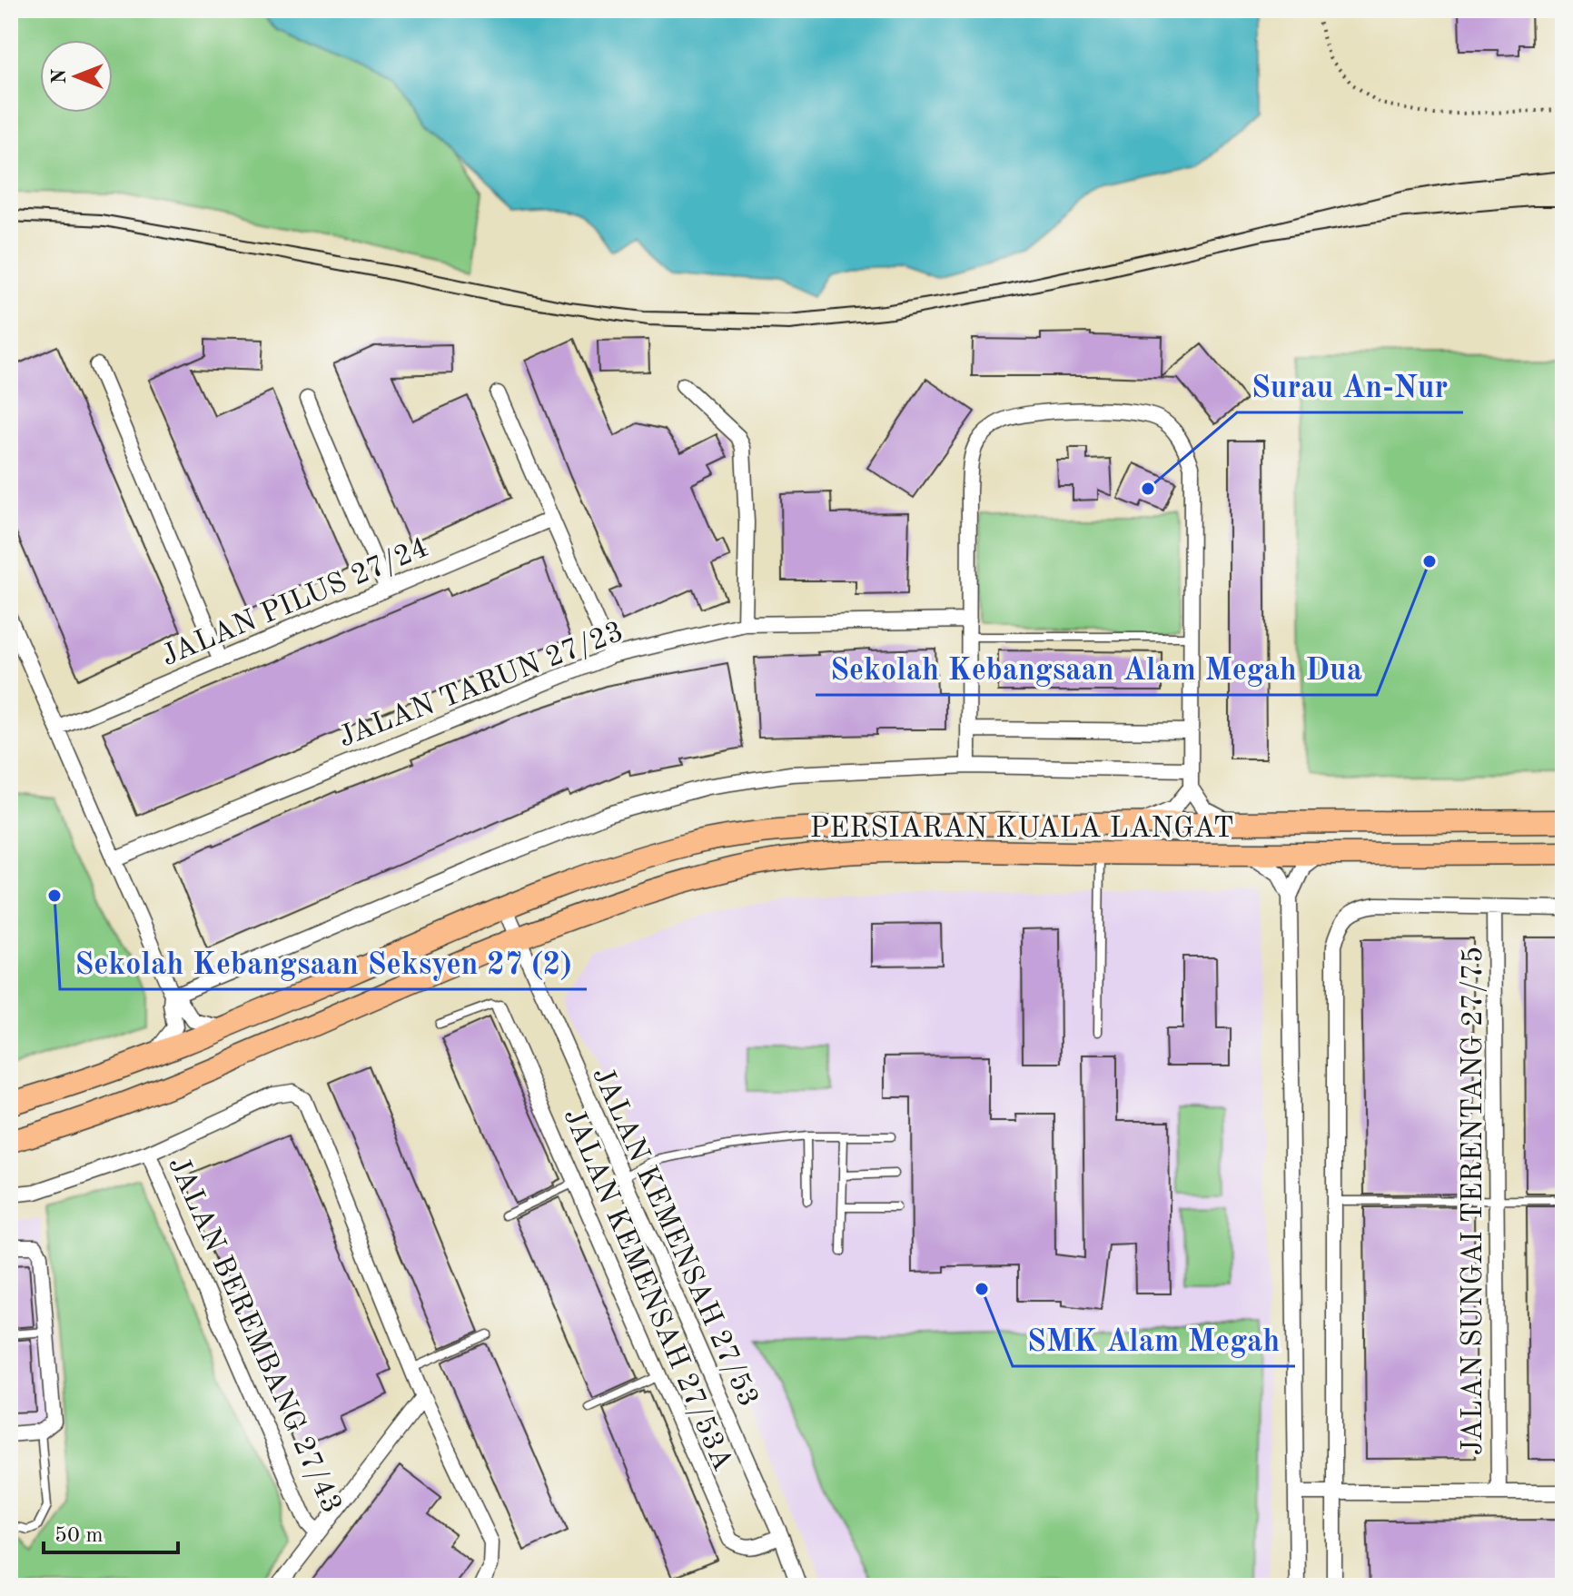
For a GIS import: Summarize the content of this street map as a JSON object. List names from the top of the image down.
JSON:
{
  "streets": {
    "main road": ["PERSIARAN KUALA LANGAT"],
    "street": [
      "JALAN PILUS 27/24",
      "JALAN TARUN 27/23",
      "JALAN SUNGAI TERENTANG 27/75",
      "JALAN KEMENSAH 27/53",
      "JALAN KEMENSAH 27/53A",
      "JALAN BEREMBANG 27/43"
    ]
  },
  "crossings": [
    ["PERSIARAN KUALA LANGAT", "JALAN KEMENSAH 27/53"],
    ["JALAN KEMENSAH 27/53", "JALAN KEMENSAH 27/53A"]
  ],
  "places": [
    "Surau An-Nur",
    "Sekolah Kebangsaan Alam Megah Dua",
    "Sekolah Kebangsaan Seksyen 27 (2)",
    "SMK Alam Megah"
  ],
  "scale_bar": "50 m",
  "north": "left"
}
